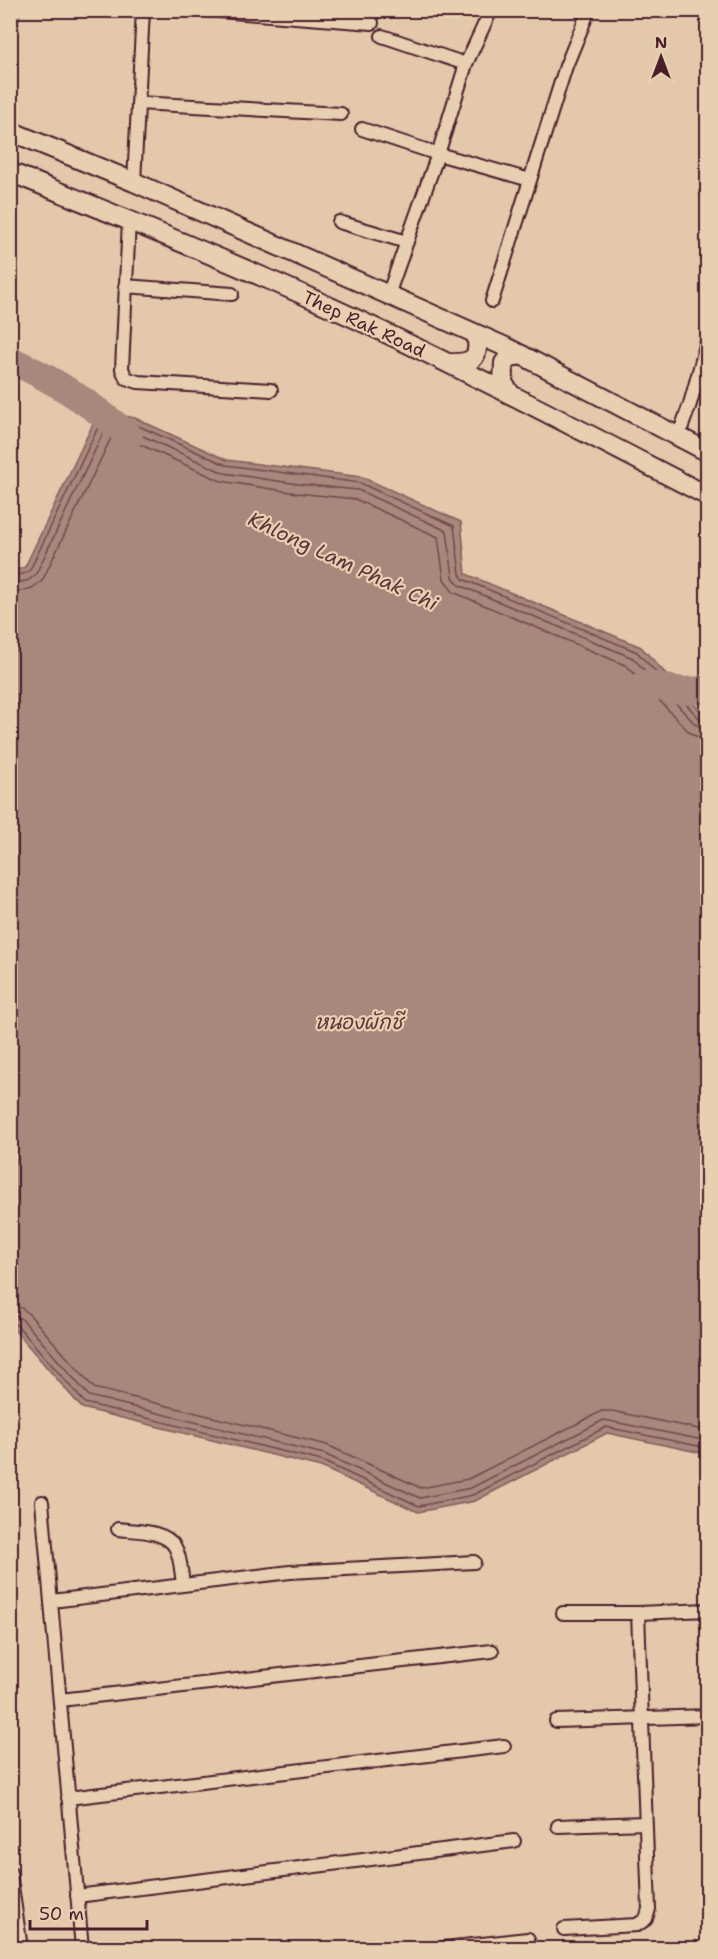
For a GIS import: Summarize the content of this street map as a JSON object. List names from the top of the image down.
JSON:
{
  "streets": {
    "main road": ["Thep Rak Road"]
  },
  "water": ["Khlong Lam Phak Chi", "หนองผักชี"],
  "scale_bar": "50 m",
  "north": "top"
}
